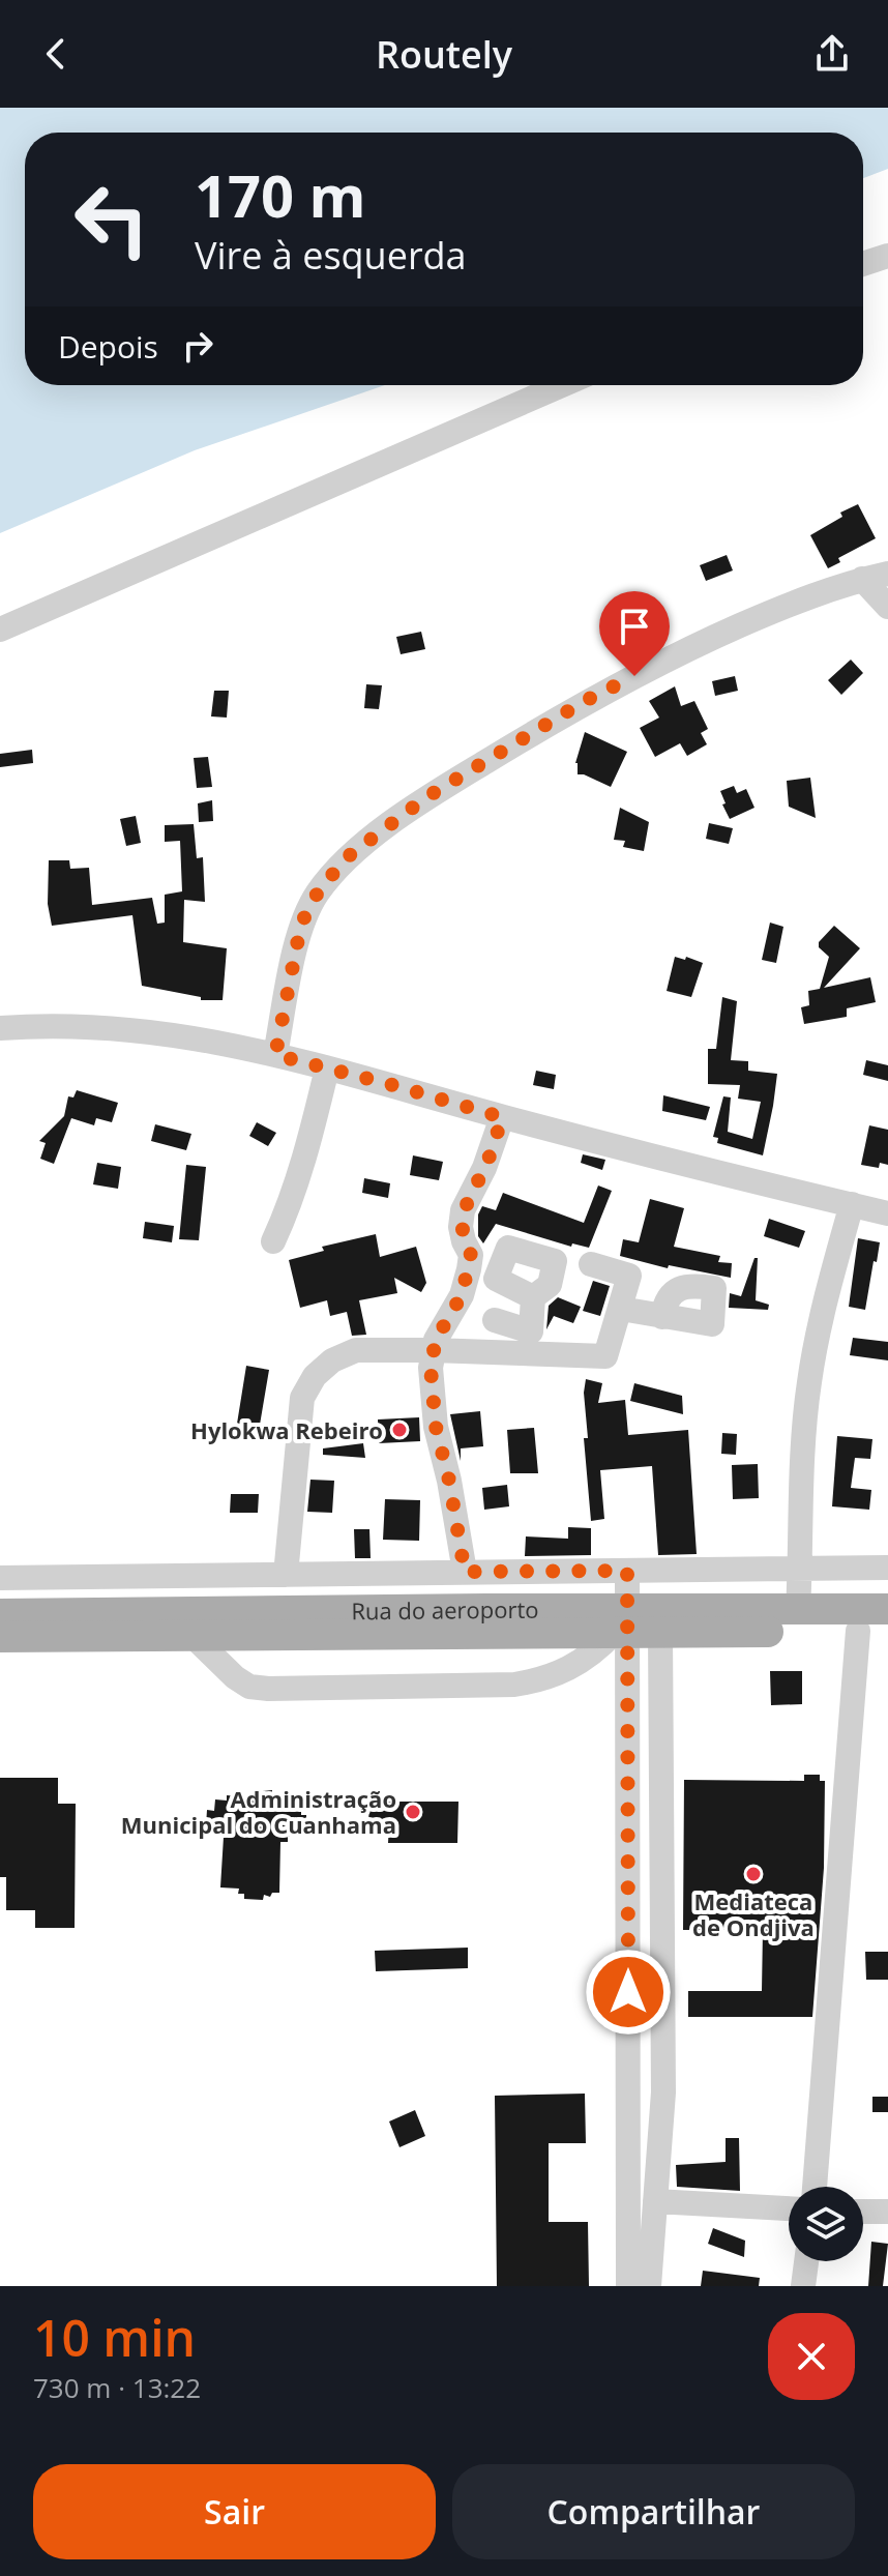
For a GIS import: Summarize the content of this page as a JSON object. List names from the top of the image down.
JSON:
{
  "streets": {
    "main road": ["Rua do aeroporto"]
  },
  "places": ["Hylokwa Rebeiro", "Administração Municipal do Cuanhama", "Mediateca de Ondjiva"],
  "page": {
    "header": "Routely",
    "turn": ["170 m", "Vire à esquerda"],
    "then": "Depois",
    "heading": ["10 min", "730 m · 13:22"],
    "buttons": ["Sair", "Compartilhar"]
  }
}
